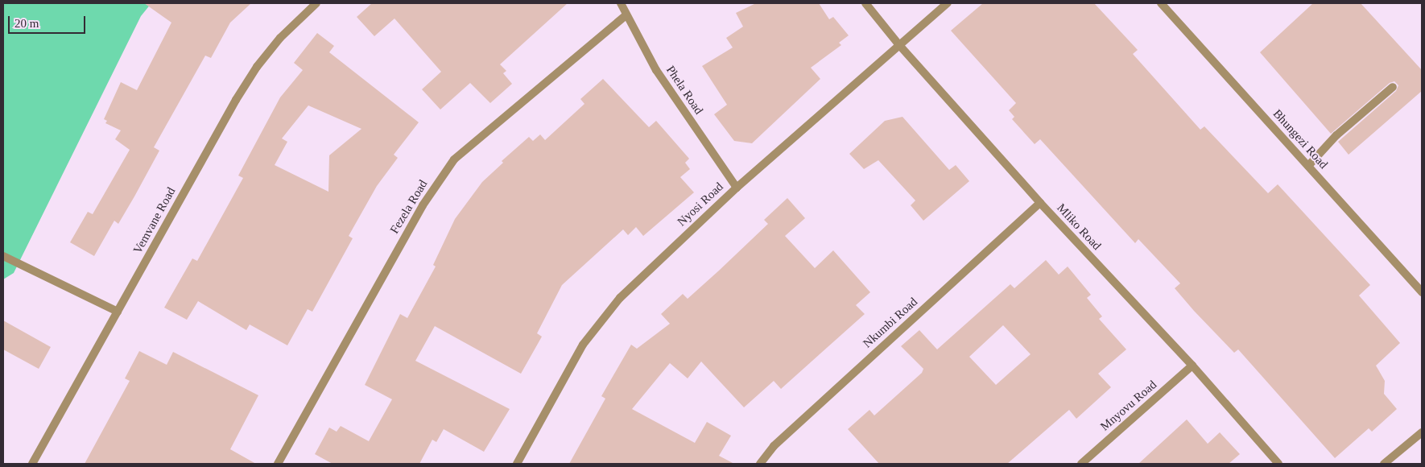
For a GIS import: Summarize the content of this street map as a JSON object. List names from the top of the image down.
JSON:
{
  "streets": {
    "street": [
      "Phela Road",
      "Bhungezi Road",
      "Nyosi Road",
      "Fezela Road",
      "Vemvane Road",
      "Mliko Road",
      "Nkumbi Road",
      "Mnyovu Road"
    ]
  },
  "crossings": [
    ["Phela Road", "Nyosi Road"],
    ["Phela Road", "Fezela Road"],
    ["Nyosi Road", "Mliko Road"],
    ["Mliko Road", "Nkumbi Road"],
    ["Mliko Road", "Mnyovu Road"]
  ],
  "scale_bar": "20 m"
}
